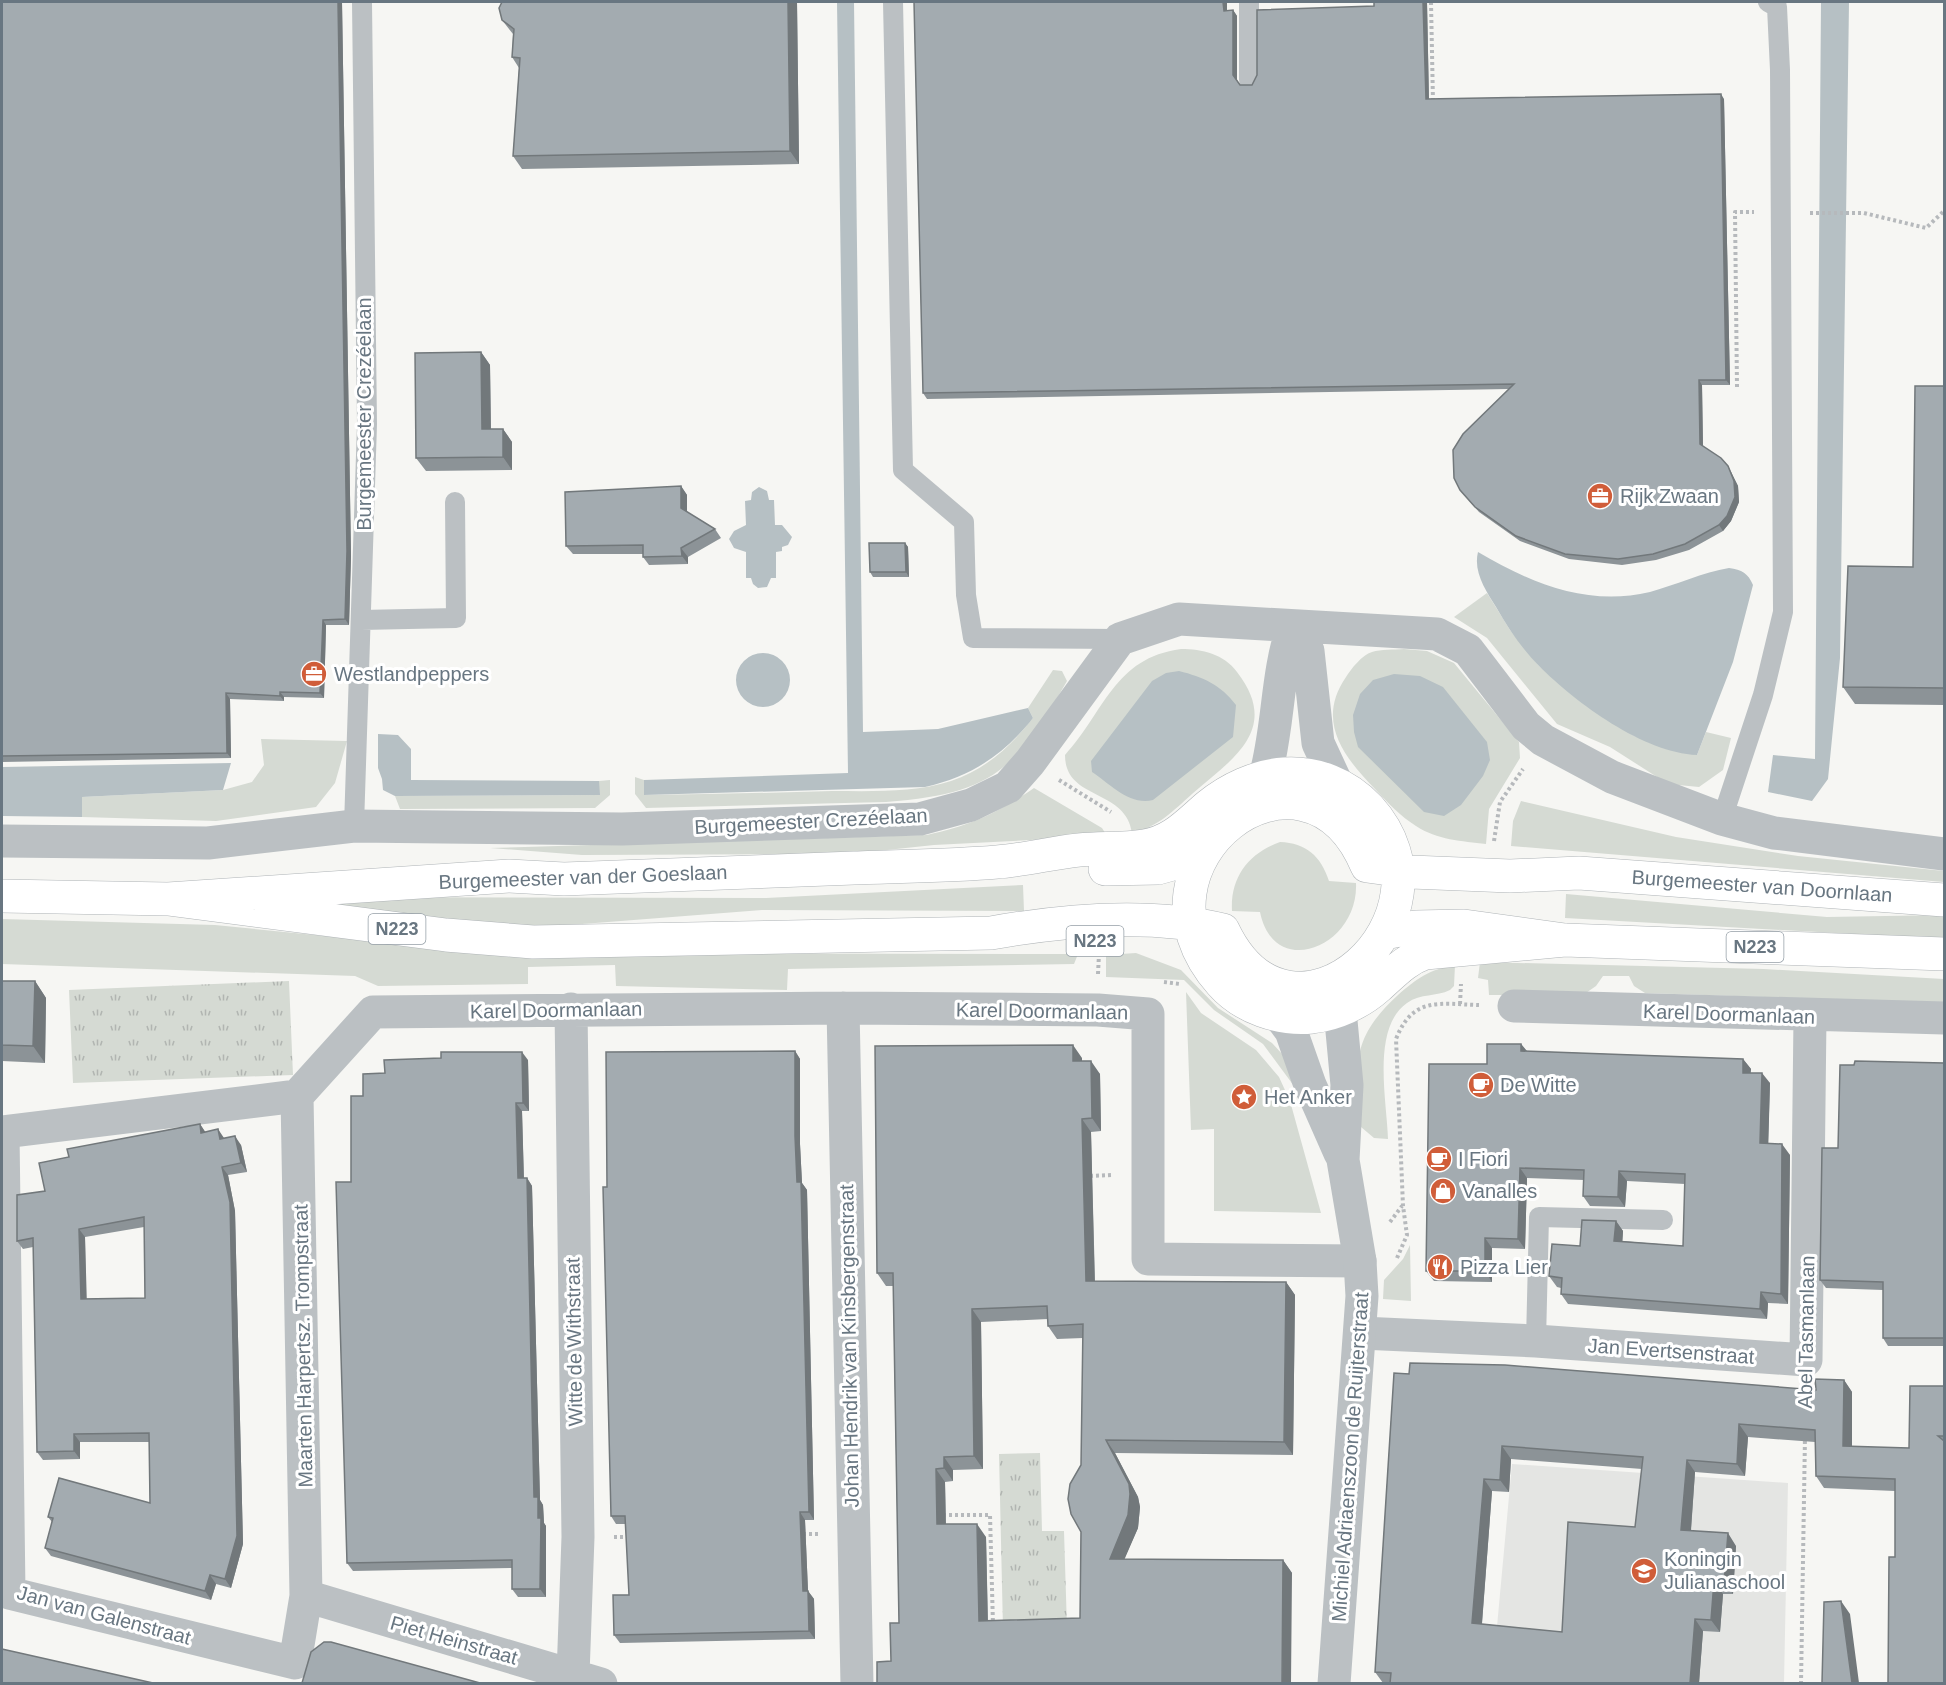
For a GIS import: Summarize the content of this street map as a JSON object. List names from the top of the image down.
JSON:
{
  "streets": {
    "main road": ["Burgemeester van der Goeslaan", "Burgemeester van Doornlaan", "N223"],
    "street": [
      "Burgemeester Crezéelaan",
      "Karel Doormanlaan",
      "Abel Tasmanlaan",
      "Witte de Withstraat",
      "Maarten Harpertsz. Trompstraat",
      "Johan Hendrik van Kinsbergenstraat",
      "Jan Evertsenstraat",
      "Michiel Adriaenszoon de Ruijterstraat",
      "Jan van Galenstraat",
      "Piet Heinstraat"
    ]
  },
  "crossings": [
    ["Burgemeester van der Goeslaan", "N223"],
    ["Burgemeester van Doornlaan", "N223"],
    ["N223", "Michiel Adriaenszoon de Ruijterstraat"],
    ["Karel Doormanlaan", "Abel Tasmanlaan"],
    ["Karel Doormanlaan", "Witte de Withstraat"],
    ["Karel Doormanlaan", "Maarten Harpertsz. Trompstraat"],
    ["Karel Doormanlaan", "Johan Hendrik van Kinsbergenstraat"],
    ["Karel Doormanlaan", "Jan van Galenstraat"],
    ["Abel Tasmanlaan", "Jan Evertsenstraat"],
    ["Witte de Withstraat", "Piet Heinstraat"],
    ["Maarten Harpertsz. Trompstraat", "Jan van Galenstraat"],
    ["Maarten Harpertsz. Trompstraat", "Piet Heinstraat"],
    ["Jan Evertsenstraat", "Michiel Adriaenszoon de Ruijterstraat"]
  ],
  "places": {
    "office": ["Rijk Zwaan", "Westlandpeppers"],
    "cafe": ["De Witte", "I Fiori"],
    "place": ["Het Anker"],
    "shop": ["Vanalles"],
    "restaurant": ["Pizza Lier"],
    "school or university": ["Koningin Julianaschool"]
  }
}
